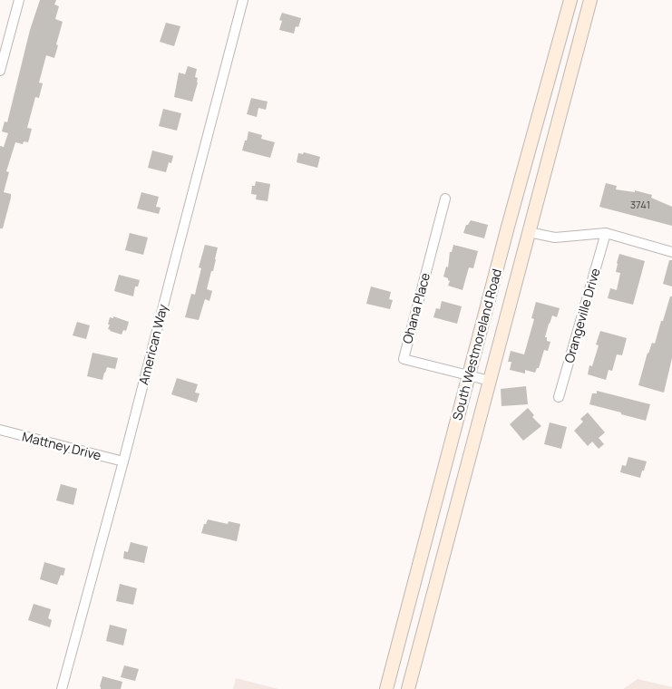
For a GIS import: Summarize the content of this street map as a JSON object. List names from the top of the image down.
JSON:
{
  "streets": {
    "main road": ["South Westmoreland Road"],
    "street": [
      "Ohana Place",
      "Orangeville Drive",
      "American Way",
      "Mattney Drive"
    ]
  },
  "crossings": [
    ["Ohana Place", "South Westmoreland Road"],
    ["American Way", "Mattney Drive"]
  ],
  "house_numbers": ["3741"]
}
